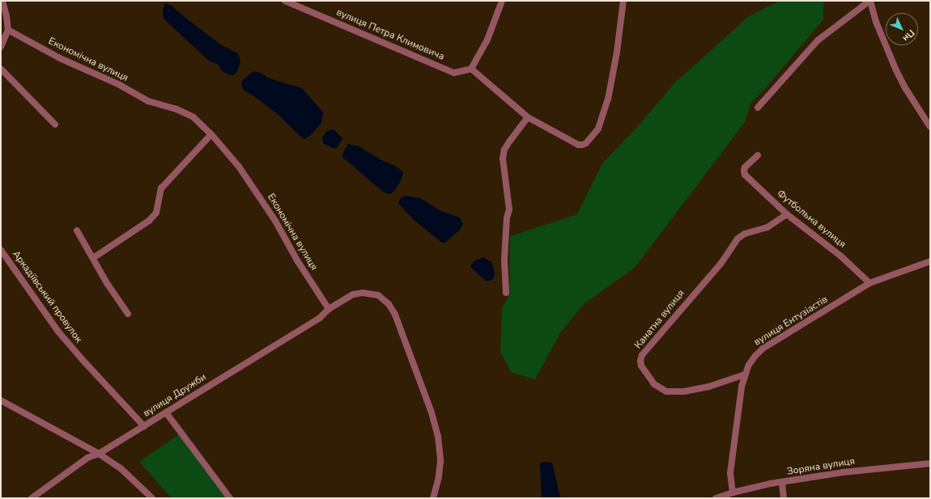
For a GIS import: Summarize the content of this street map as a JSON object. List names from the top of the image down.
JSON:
{
  "streets": {
    "street": [
      "вулиця Петра Климовича",
      "Економічна вулиця",
      "Футбольна вулиця",
      "Аркадіївський провулок",
      "Канатна вулиця",
      "вулиця Ентузіастів",
      "вулиця Дружби",
      "Зоряна вулиця"
    ]
  },
  "crossings": [
    ["Економічна вулиця", "вулиця Дружби"],
    ["Футбольна вулиця", "Канатна вулиця"],
    ["Футбольна вулиця", "вулиця Ентузіастів"],
    ["Аркадіївський провулок", "вулиця Дружби"],
    ["Канатна вулиця", "вулиця Ентузіастів"],
    ["вулиця Ентузіастів", "Зоряна вулиця"]
  ],
  "north": "bottom right"
}
